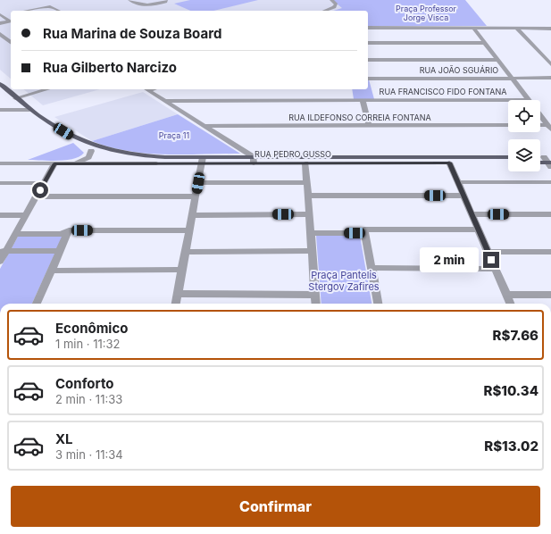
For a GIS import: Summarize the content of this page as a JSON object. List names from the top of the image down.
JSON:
{
  "streets": {
    "main road": ["RUA PEDRO GUSSO"],
    "street": ["RUA JOÃO SGUÁRIO", "RUA FRANCISCO FIDO FONTANA", "RUA ILDEFONSO CORREIA FONTANA"]
  },
  "parks": ["Praça Professor Jorge Visca", "Praça 11", "Praça Pantelis Stergov Zafires"],
  "page": {
    "banner": ["Rua Marina de Souza Board", "Rua Gilberto Narcizo"],
    "bubble": "2 min",
    "list": [
      {
        "name": "Econômico",
        "note": "1 min · 11:32",
        "value": "R$7.66"
      },
      {
        "name": "Conforto",
        "note": "2 min · 11:33",
        "value": "R$10.34"
      },
      {
        "name": "XL",
        "note": "3 min · 11:34",
        "value": "R$13.02"
      }
    ],
    "buttons": "Confirmar"
  }
}
